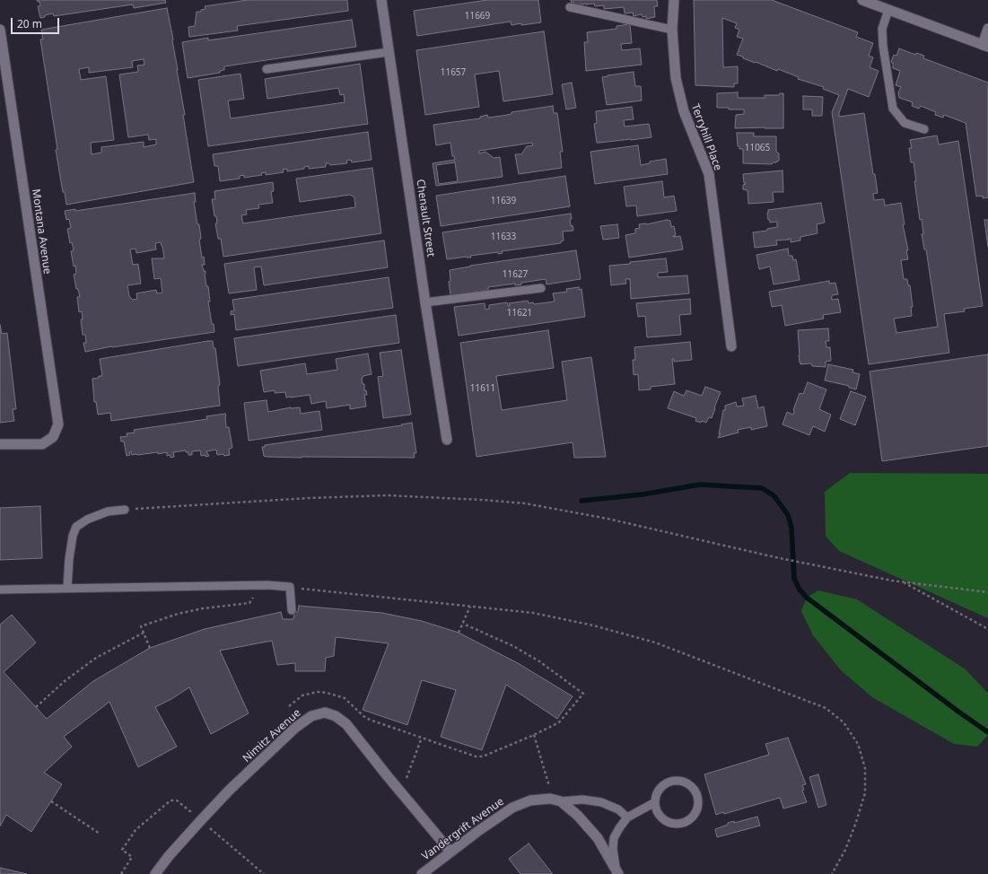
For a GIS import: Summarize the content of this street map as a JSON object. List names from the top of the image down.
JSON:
{
  "streets": {
    "street": [
      "Terryhill Place",
      "Chenault Street",
      "Montana Avenue",
      "Nimitz Avenue",
      "Vandergrift Avenue"
    ]
  },
  "crossings": [
    ["Nimitz Avenue", "Vandergrift Avenue"]
  ],
  "house_numbers": [
    "11669",
    "11657",
    "11065",
    "11639",
    "11633",
    "11627",
    "11621",
    "11611"
  ],
  "scale_bar": "20 m"
}
